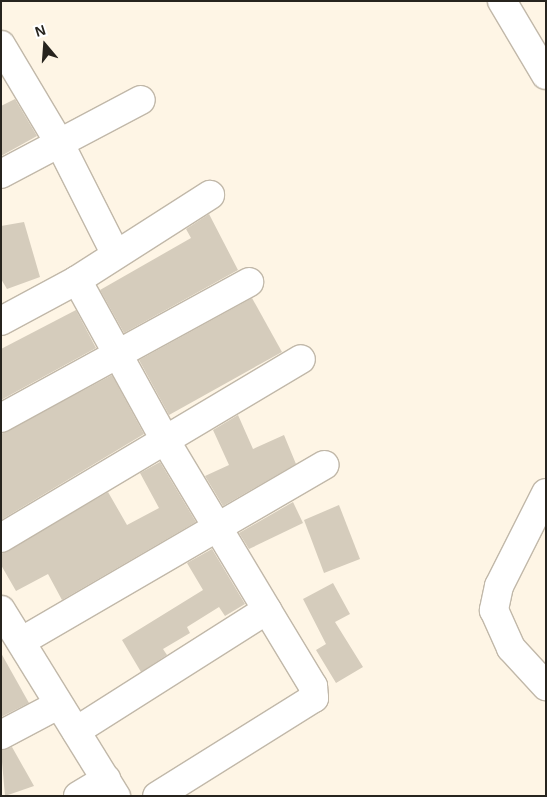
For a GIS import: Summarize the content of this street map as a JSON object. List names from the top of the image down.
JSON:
{
  "north": "top"
}
